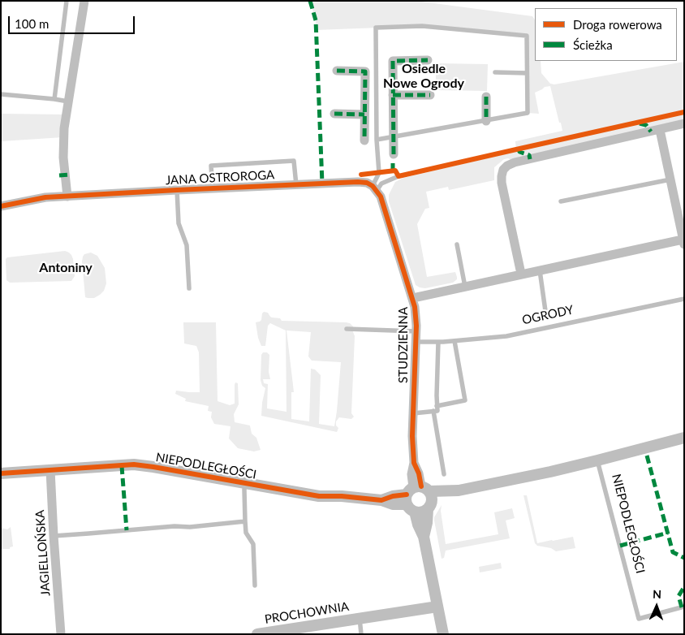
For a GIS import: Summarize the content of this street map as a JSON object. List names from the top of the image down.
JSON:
{
  "streets": {
    "street": [
      "JANA OSTROROGA",
      "STUDZIENNA",
      "NIEPODLEGŁOŚCI",
      "JAGIELLOŃSKA",
      "PROCHOWNIA"
    ],
    "lane": ["OGRODY"]
  },
  "crossings": [
    ["JANA OSTROROGA", "STUDZIENNA"],
    ["OGRODY", "STUDZIENNA"],
    ["STUDZIENNA", "NIEPODLEGŁOŚCI"],
    ["NIEPODLEGŁOŚCI", "JAGIELLOŃSKA"]
  ],
  "districts": ["Osiedle Nowe Ogrody", "Antoniny"],
  "legend": ["Droga rowerowa", "Ścieżka"],
  "scale_bar": "100 m",
  "north": "top"
}
